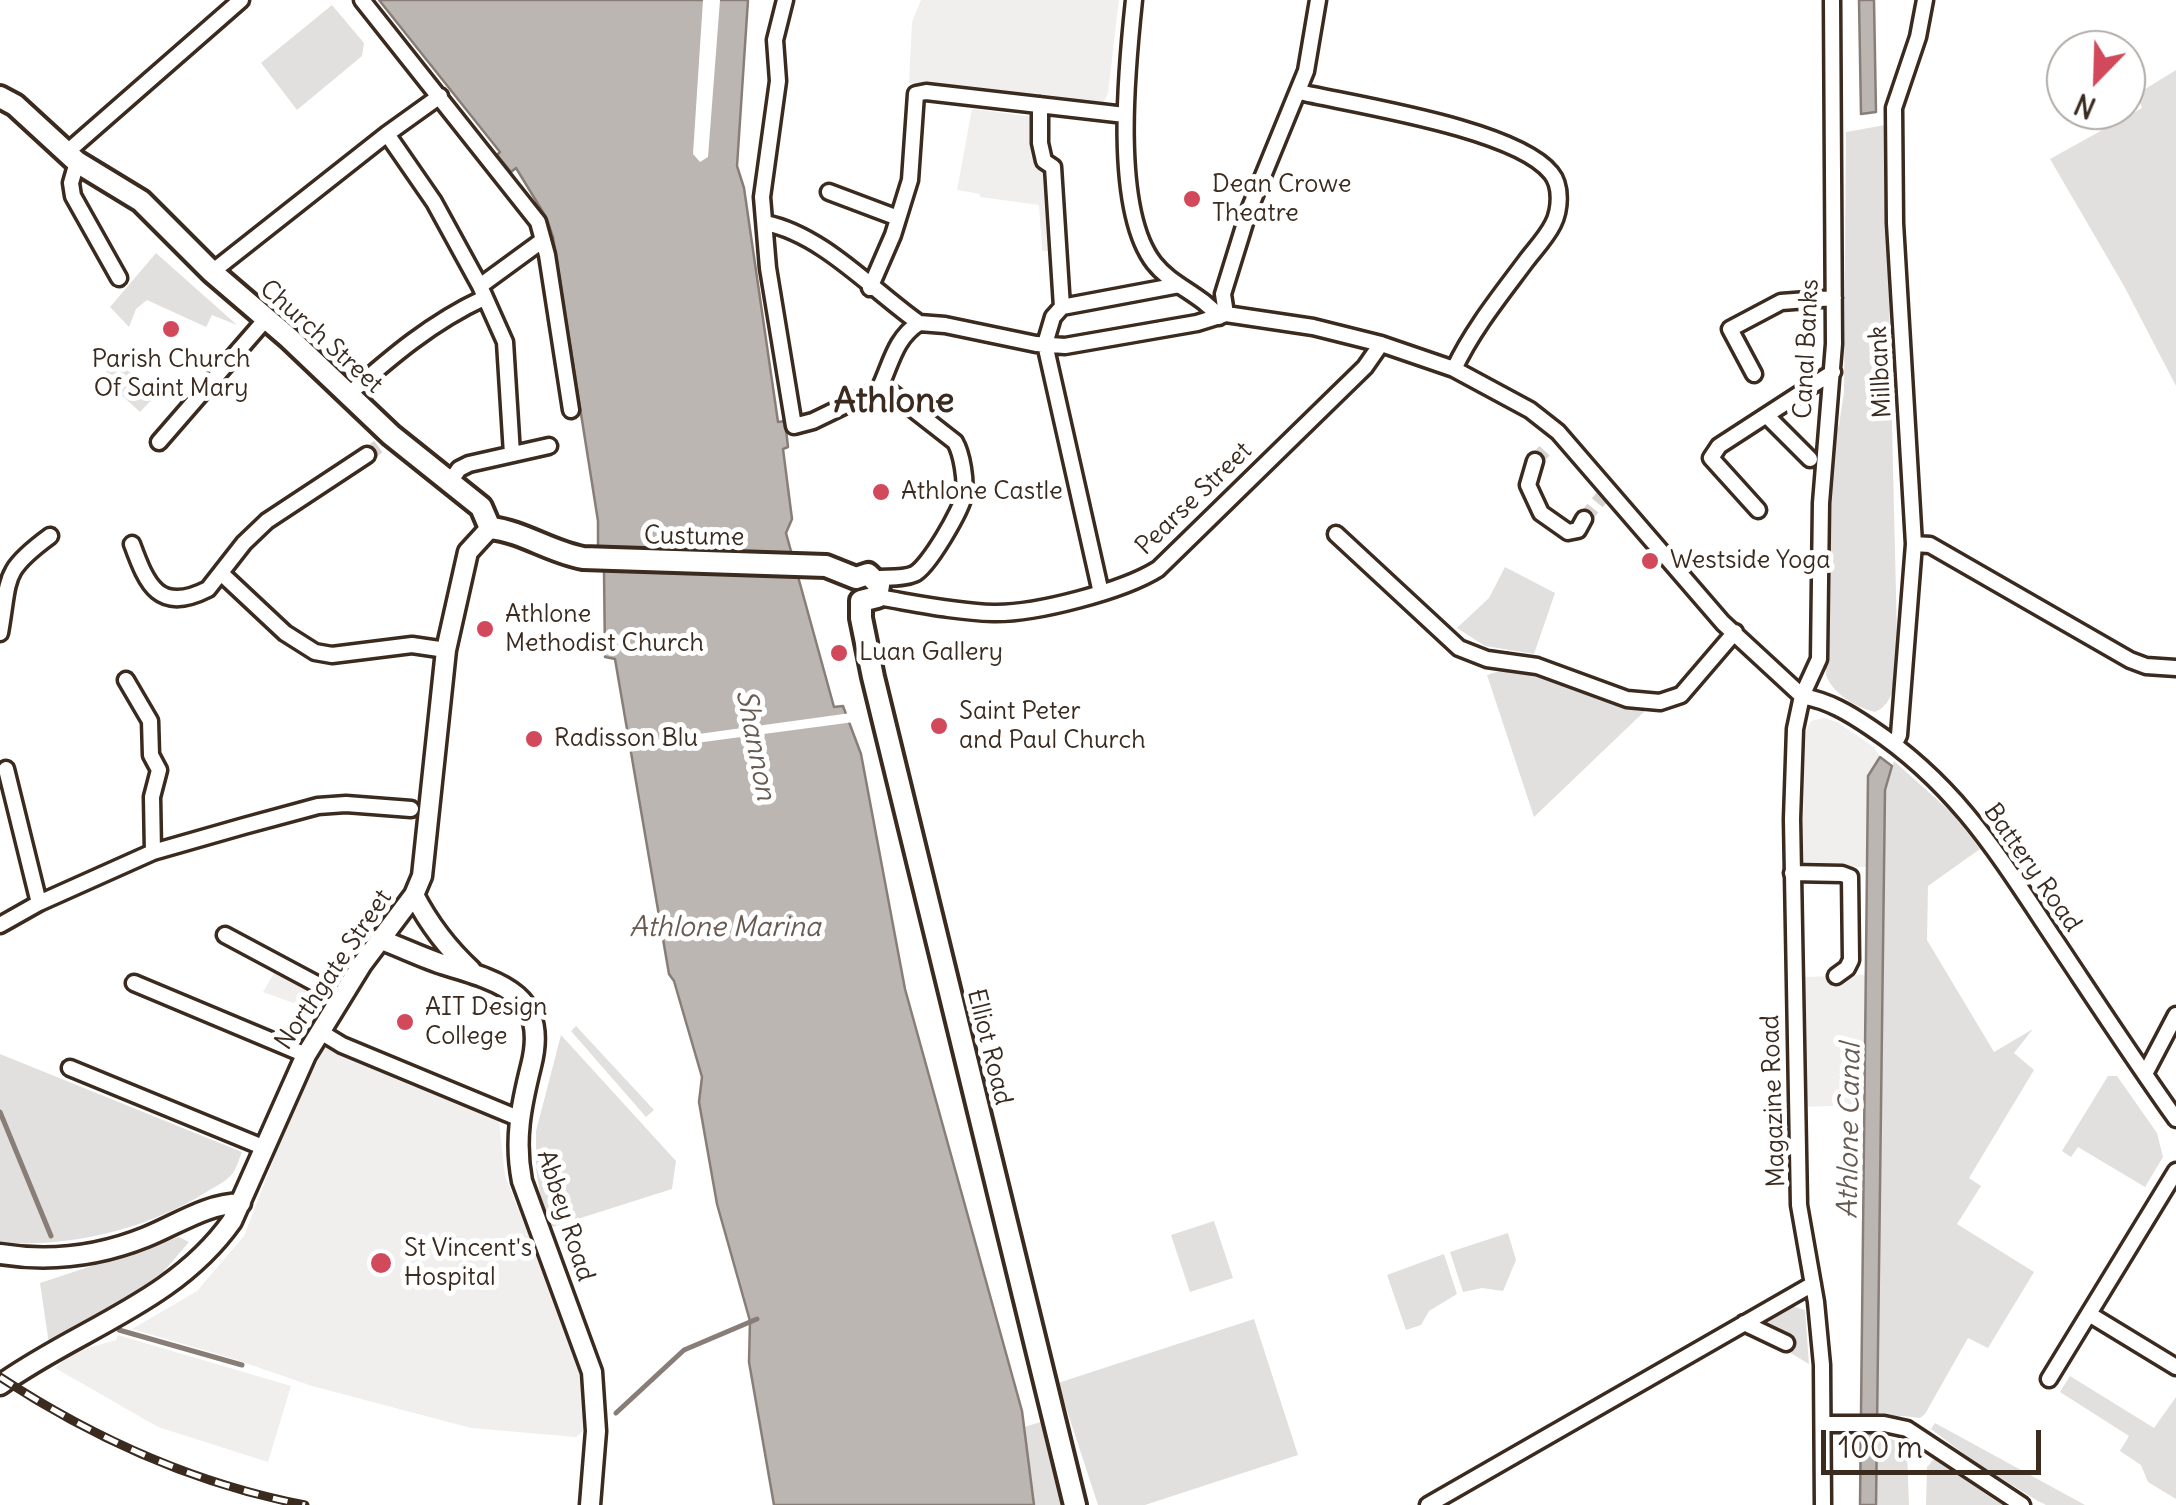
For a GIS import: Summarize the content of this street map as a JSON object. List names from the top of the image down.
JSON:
{
  "streets": {
    "main road": ["Church Street", "Custume", "Elliot Road"],
    "street": [
      "Canal Banks",
      "Millbank",
      "Pearse Street",
      "Battery Road",
      "Northgate Street",
      "Magazine Road",
      "Abbey Road"
    ]
  },
  "crossings": [
    ["Church Street", "Custume"],
    ["Church Street", "Northgate Street"],
    ["Canal Banks", "Battery Road"],
    ["Canal Banks", "Magazine Road"],
    ["Millbank", "Battery Road"],
    ["Pearse Street", "Custume"],
    ["Pearse Street", "Elliot Road"],
    ["Custume", "Northgate Street"],
    ["Custume", "Elliot Road"],
    ["Battery Road", "Magazine Road"],
    ["Northgate Street", "Abbey Road"]
  ],
  "districts": ["Athlone"],
  "water": ["Shannon", "Athlone Marina", "Athlone Canal"],
  "places": [
    "Dean Crowe Theatre",
    "Parish Church Of Saint Mary",
    "Athlone Castle",
    "Westside Yoga",
    "Athlone Methodist Church",
    "Luan Gallery",
    "Saint Peter and Paul Church",
    "Radisson Blu",
    "AIT Design College",
    "St Vincent's Hospital"
  ],
  "scale_bar": "100 m",
  "north": "bottom left"
}
